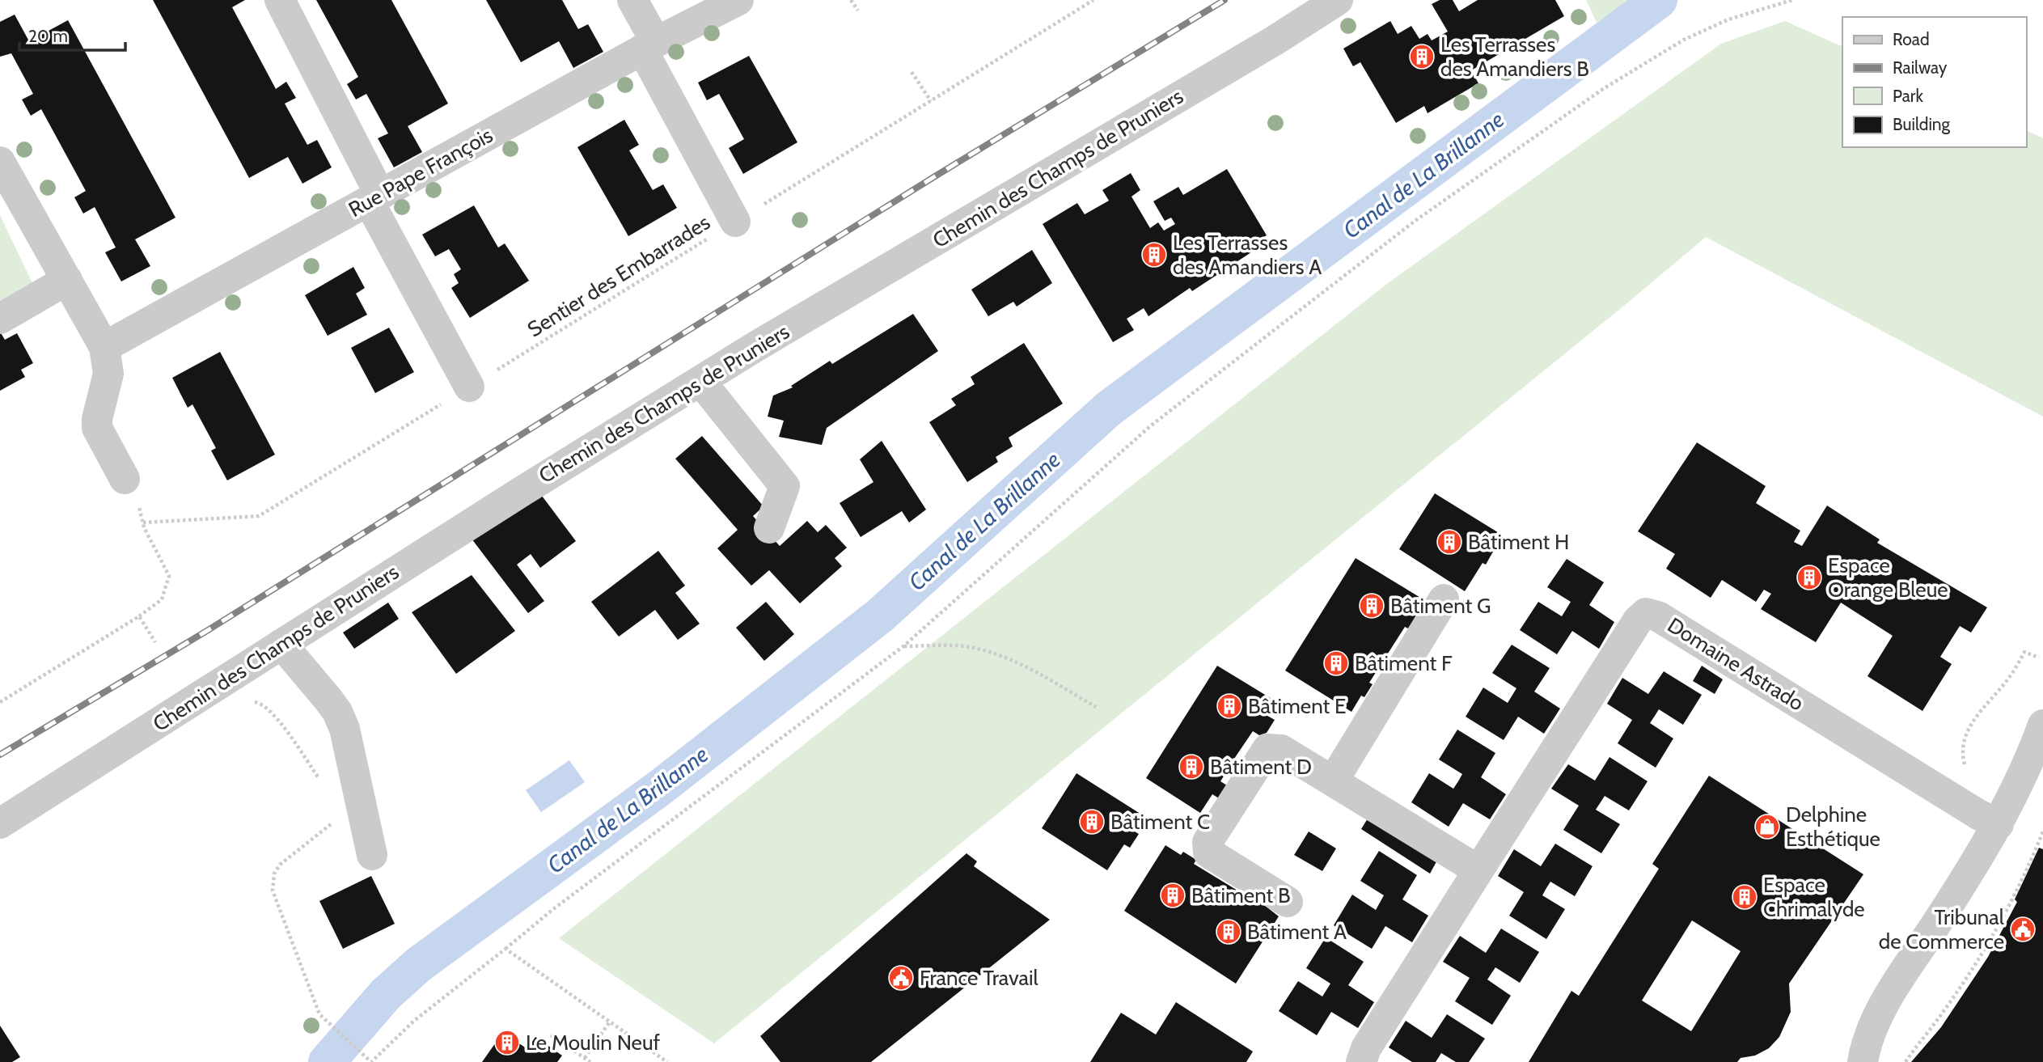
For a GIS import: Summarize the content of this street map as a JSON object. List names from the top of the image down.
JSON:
{
  "streets": {
    "street": ["Chemin des Champs de Pruniers", "Rue Pape François", "Domaine Astrado"],
    "path": ["Sentier des Embarrades"]
  },
  "water": ["Canal de La Brillanne"],
  "places": {
    "building": [
      "Les Terrasses des Amandiers B",
      "Les Terrasses des Amandiers A",
      "Bâtiment H",
      "Espace Orange Bleue",
      "Bâtiment G",
      "Bâtiment F",
      "Bâtiment E",
      "Bâtiment D",
      "Bâtiment C",
      "Bâtiment B",
      "Espace Chrimalyde",
      "Bâtiment A",
      "Le Moulin Neuf"
    ],
    "shop": ["Delphine Esthétique"],
    "public building": ["Tribunal de Commerce", "France Travail"]
  },
  "legend": [
    "Road",
    "Railway",
    "Park",
    "Building"
  ],
  "scale_bar": "20 m"
}
